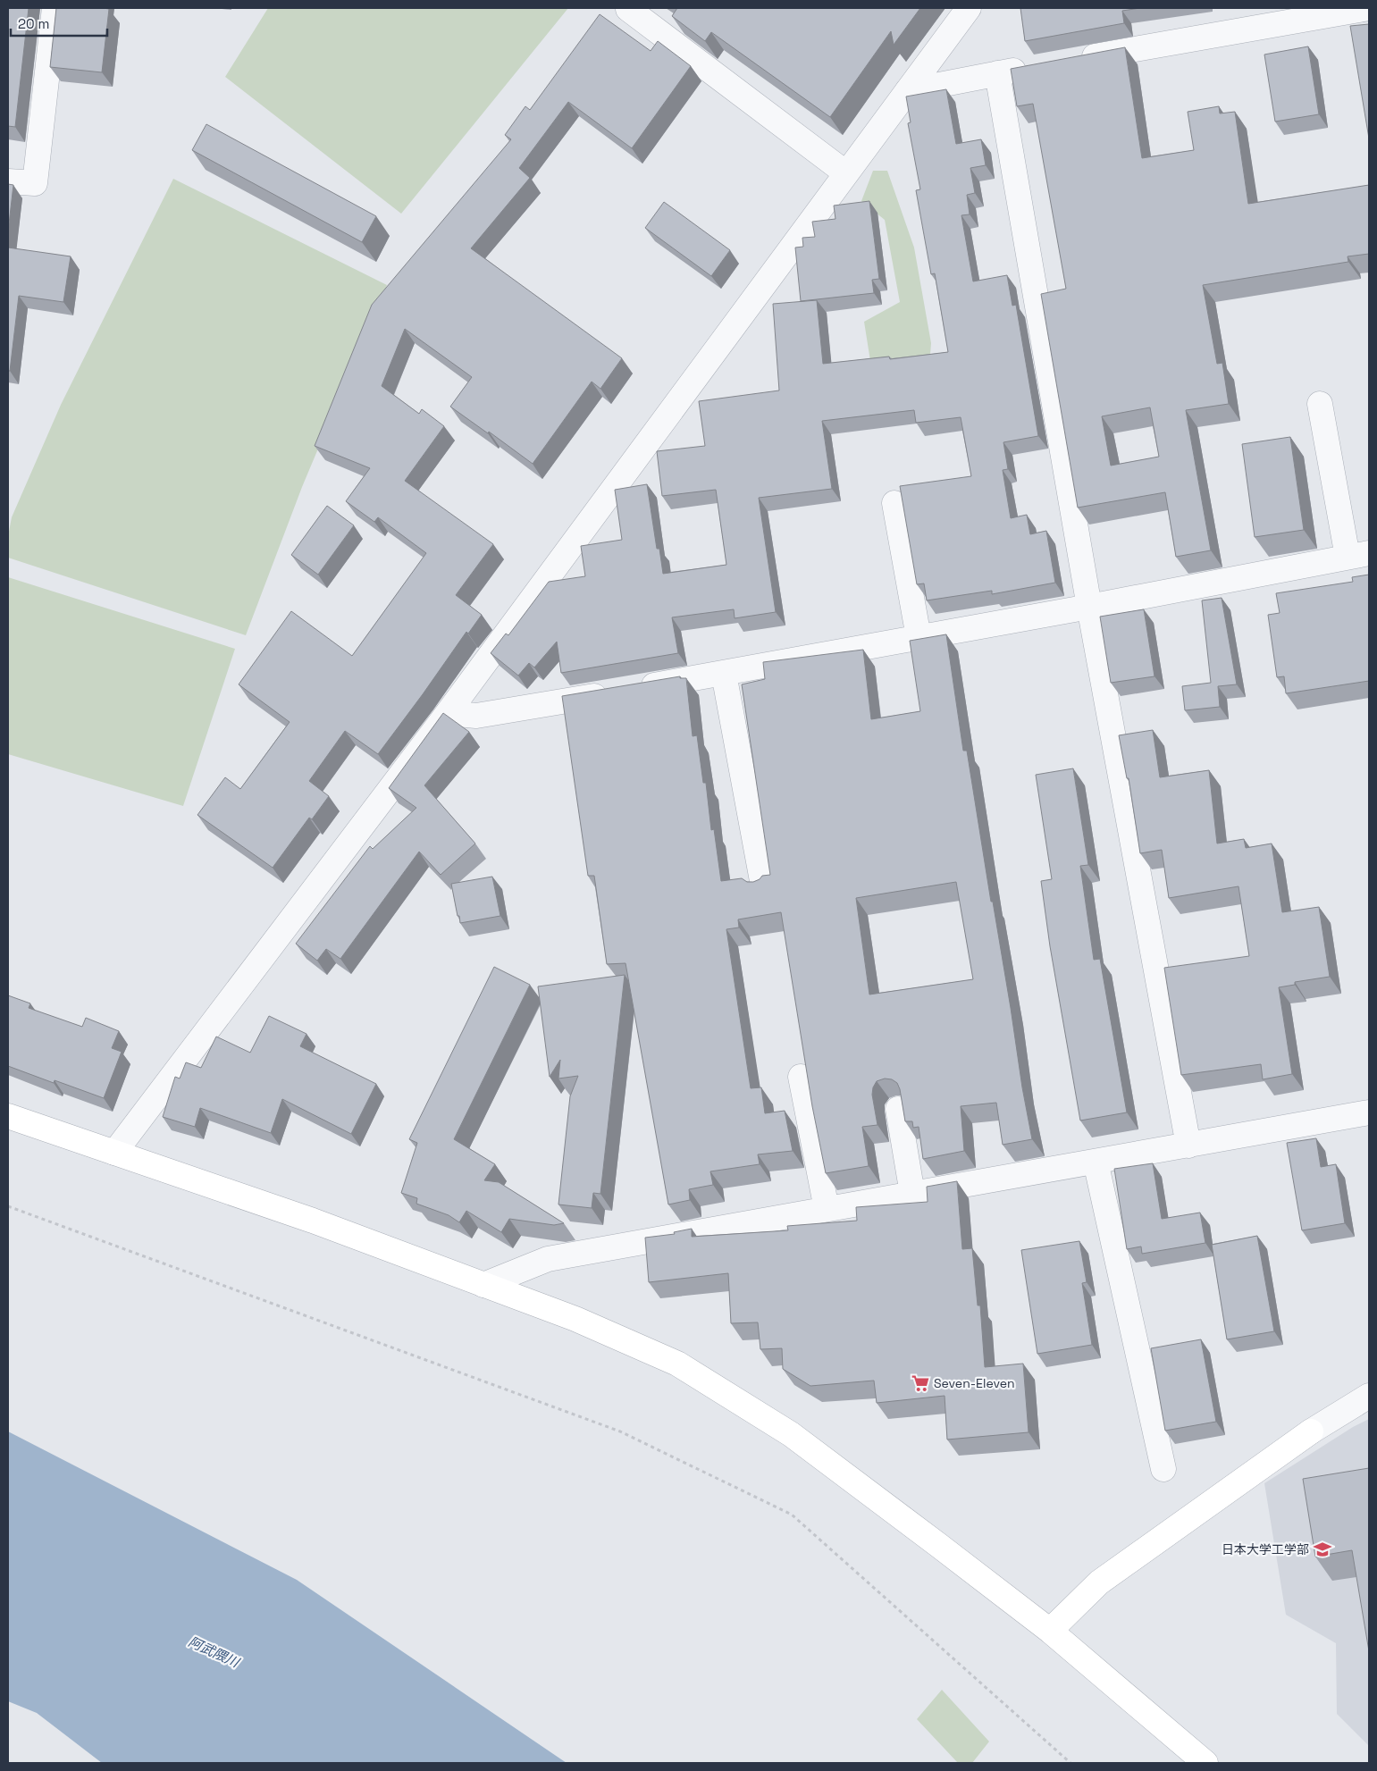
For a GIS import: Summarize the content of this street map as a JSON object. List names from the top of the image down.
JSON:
{
  "water": ["阿武隈川"],
  "places": {
    "supermarket": ["Seven-Eleven"],
    "school or university": ["日本大学工学部"]
  },
  "scale_bar": "20 m"
}
